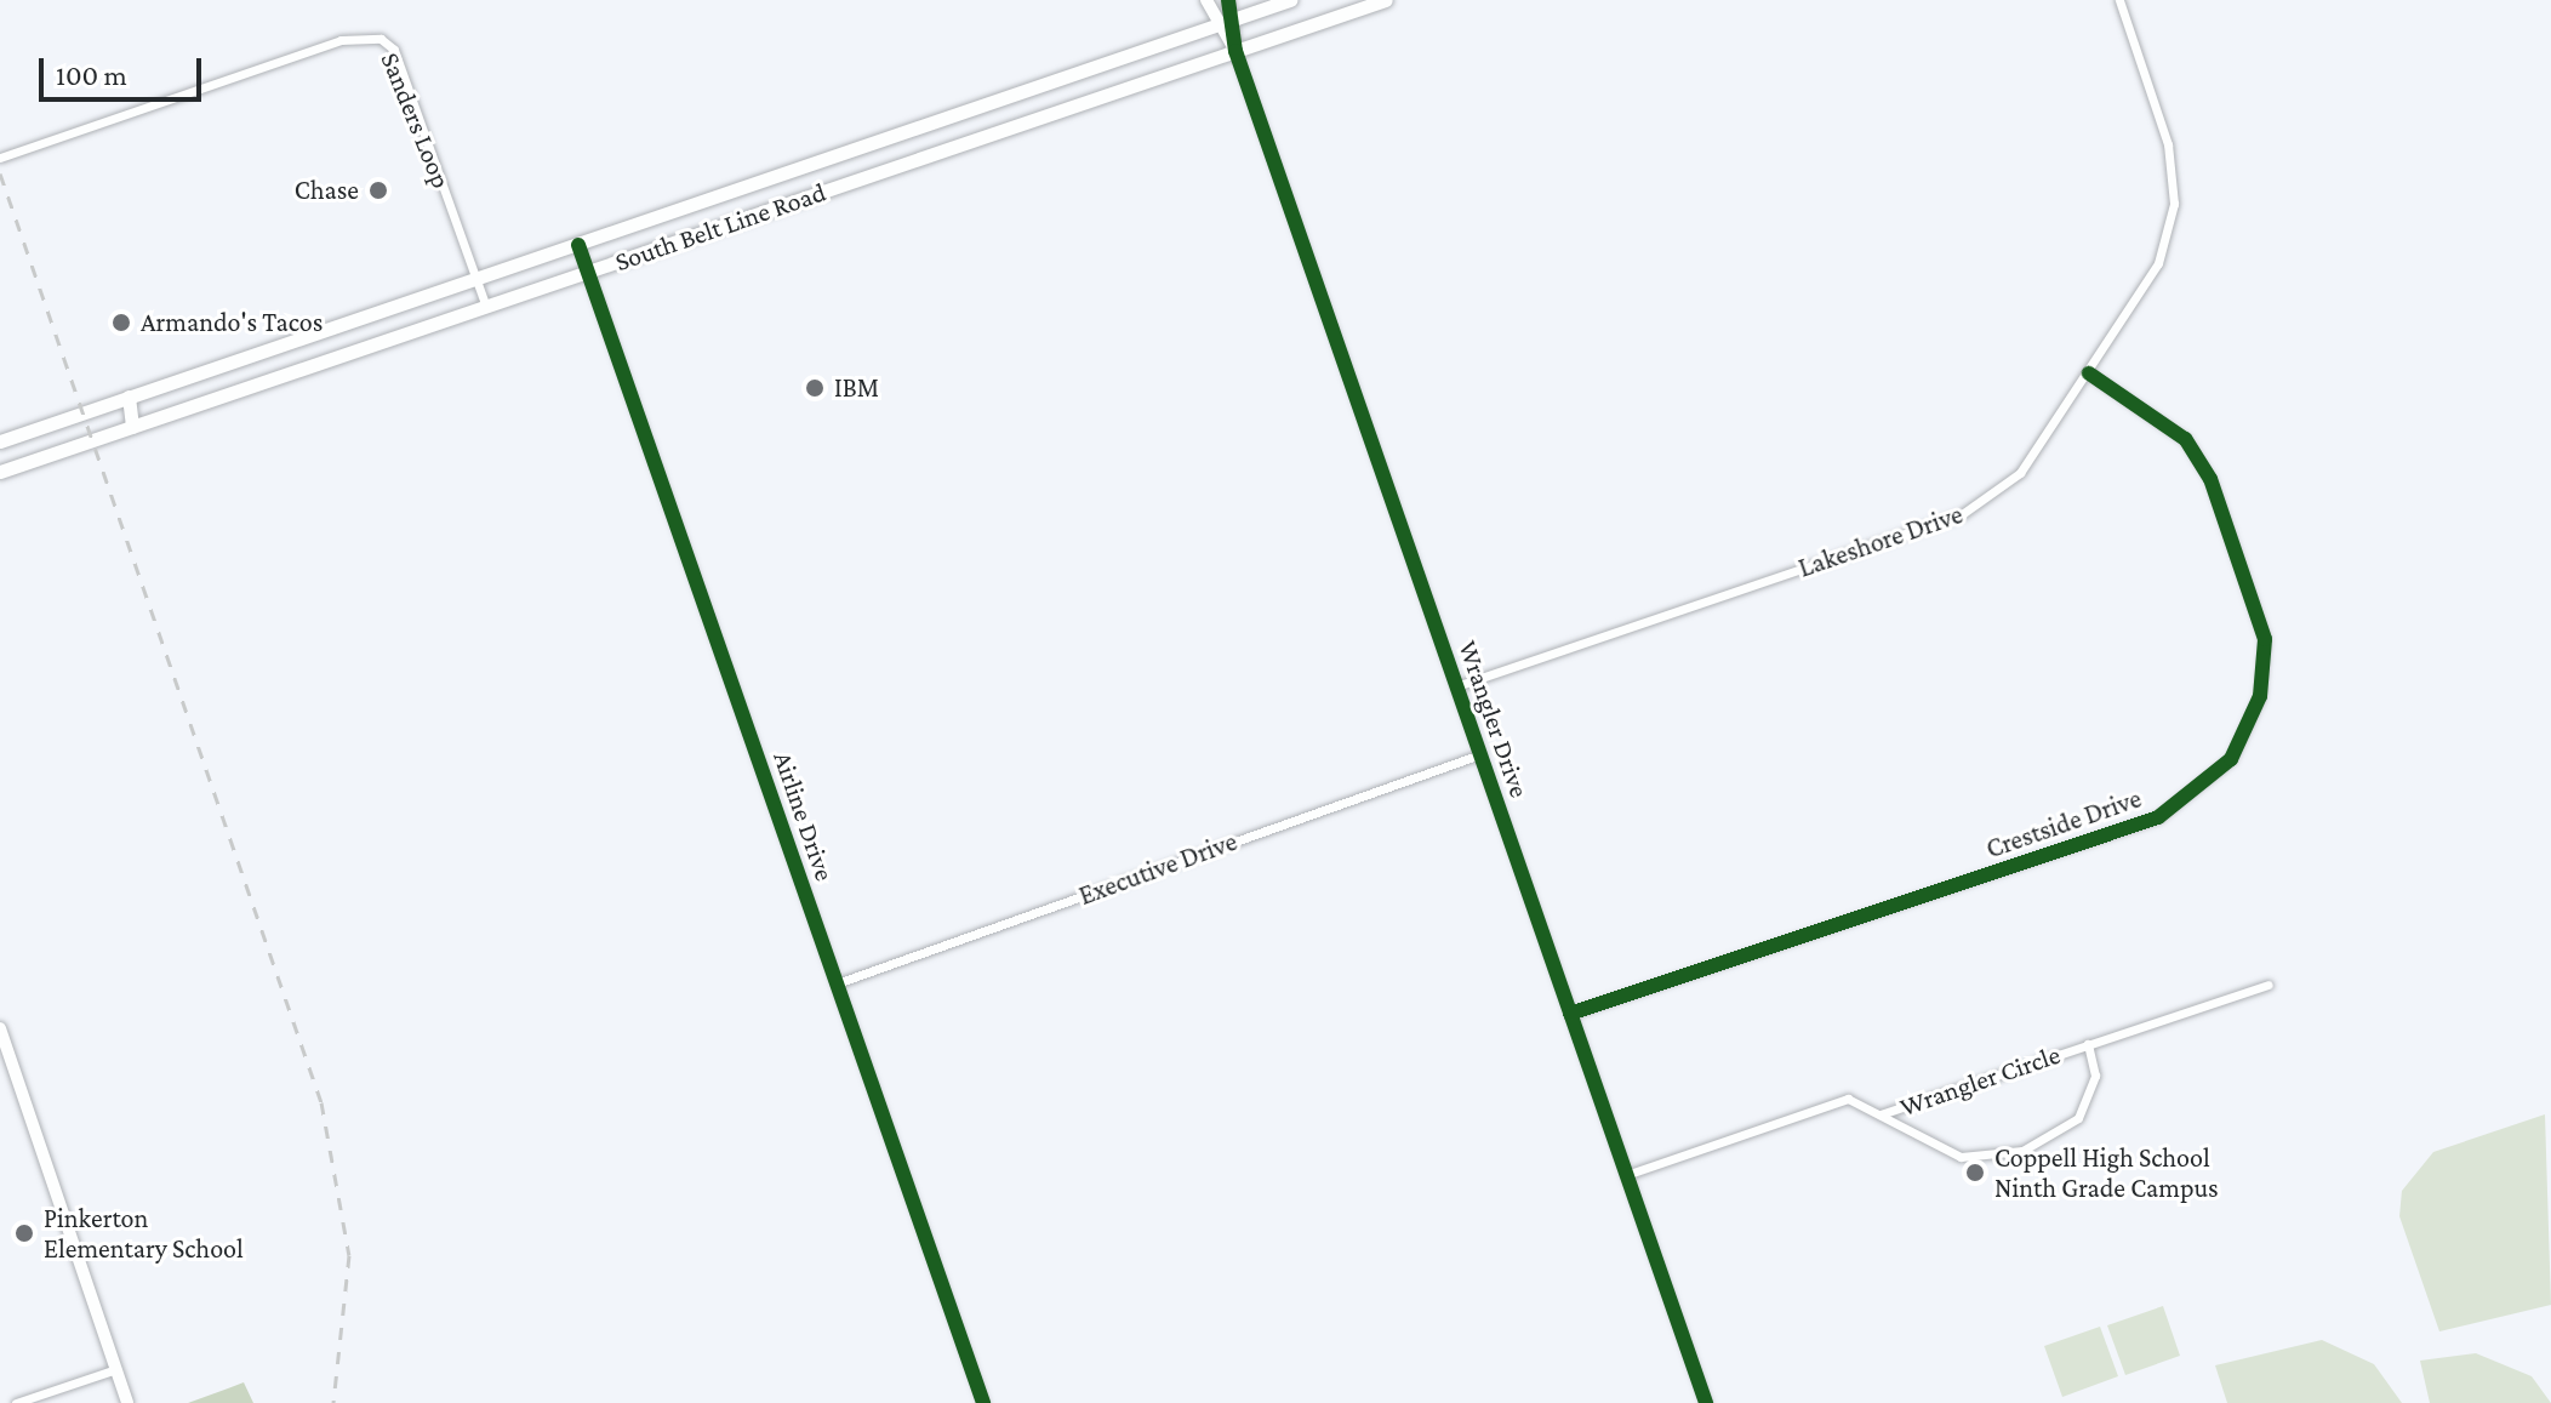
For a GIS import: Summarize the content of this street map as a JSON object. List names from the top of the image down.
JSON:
{
  "streets": {
    "main road": ["South Belt Line Road"],
    "street": [
      "Sanders Loop",
      "Lakeshore Drive",
      "Wrangler Drive",
      "Airline Drive",
      "Crestside Drive",
      "Executive Drive",
      "Wrangler Circle"
    ]
  },
  "crossings": [
    ["Sanders Loop", "South Belt Line Road"],
    ["South Belt Line Road", "Wrangler Drive"],
    ["South Belt Line Road", "Airline Drive"],
    ["Lakeshore Drive", "Wrangler Drive"],
    ["Lakeshore Drive", "Crestside Drive"],
    ["Wrangler Drive", "Crestside Drive"],
    ["Wrangler Drive", "Executive Drive"],
    ["Airline Drive", "Executive Drive"]
  ],
  "places": [
    "Chase",
    "Armando's Tacos",
    "IBM",
    "Coppell High School Ninth Grade Campus",
    "Pinkerton Elementary School"
  ],
  "scale_bar": "100 m"
}
